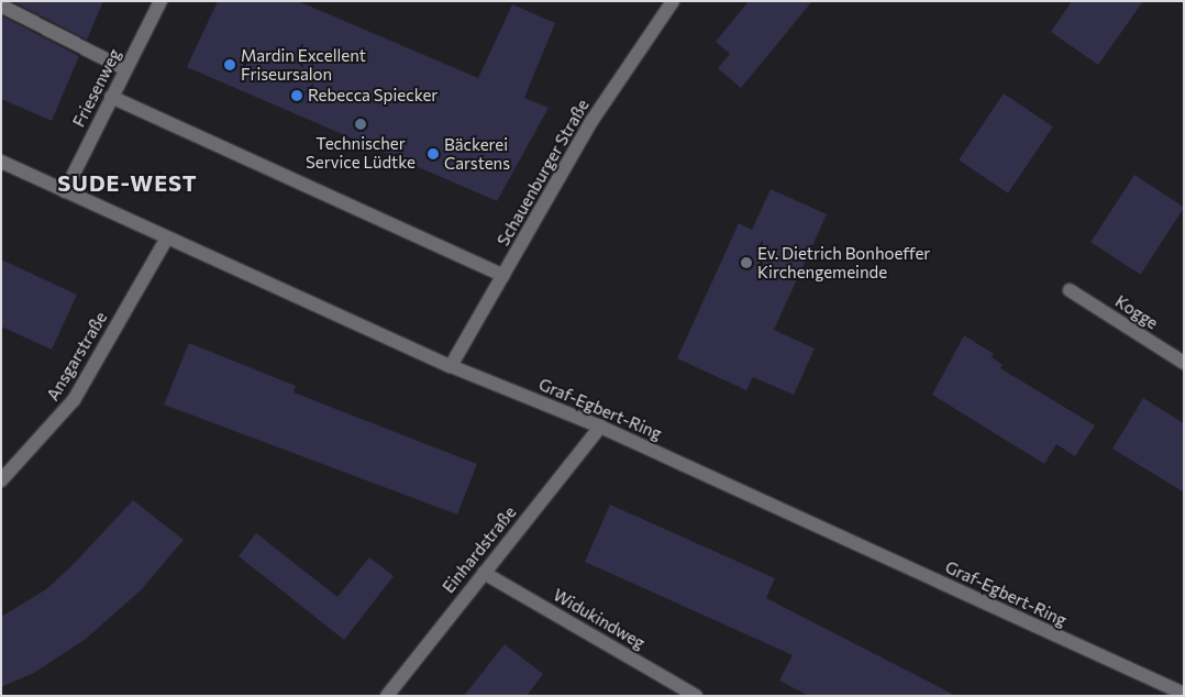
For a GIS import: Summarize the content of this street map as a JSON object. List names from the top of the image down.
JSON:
{
  "streets": {
    "street": [
      "Friesenweg",
      "Schauenburger Straße",
      "Kogge",
      "Ansgarstraße",
      "Graf-Egbert-Ring",
      "Einhardstraße",
      "Widukindweg"
    ]
  },
  "crossings": [
    ["Friesenweg", "Graf-Egbert-Ring"],
    ["Schauenburger Straße", "Graf-Egbert-Ring"],
    ["Ansgarstraße", "Graf-Egbert-Ring"],
    ["Graf-Egbert-Ring", "Einhardstraße"],
    ["Einhardstraße", "Widukindweg"]
  ],
  "districts": ["SUDE-WEST"],
  "places": [
    "Mardin Excellent Friseursalon",
    "Rebecca Spiecker",
    "Technischer Service Lüdtke",
    "Bäckerei Carstens",
    "Ev. Dietrich Bonhoeffer Kirchengemeinde"
  ]
}
